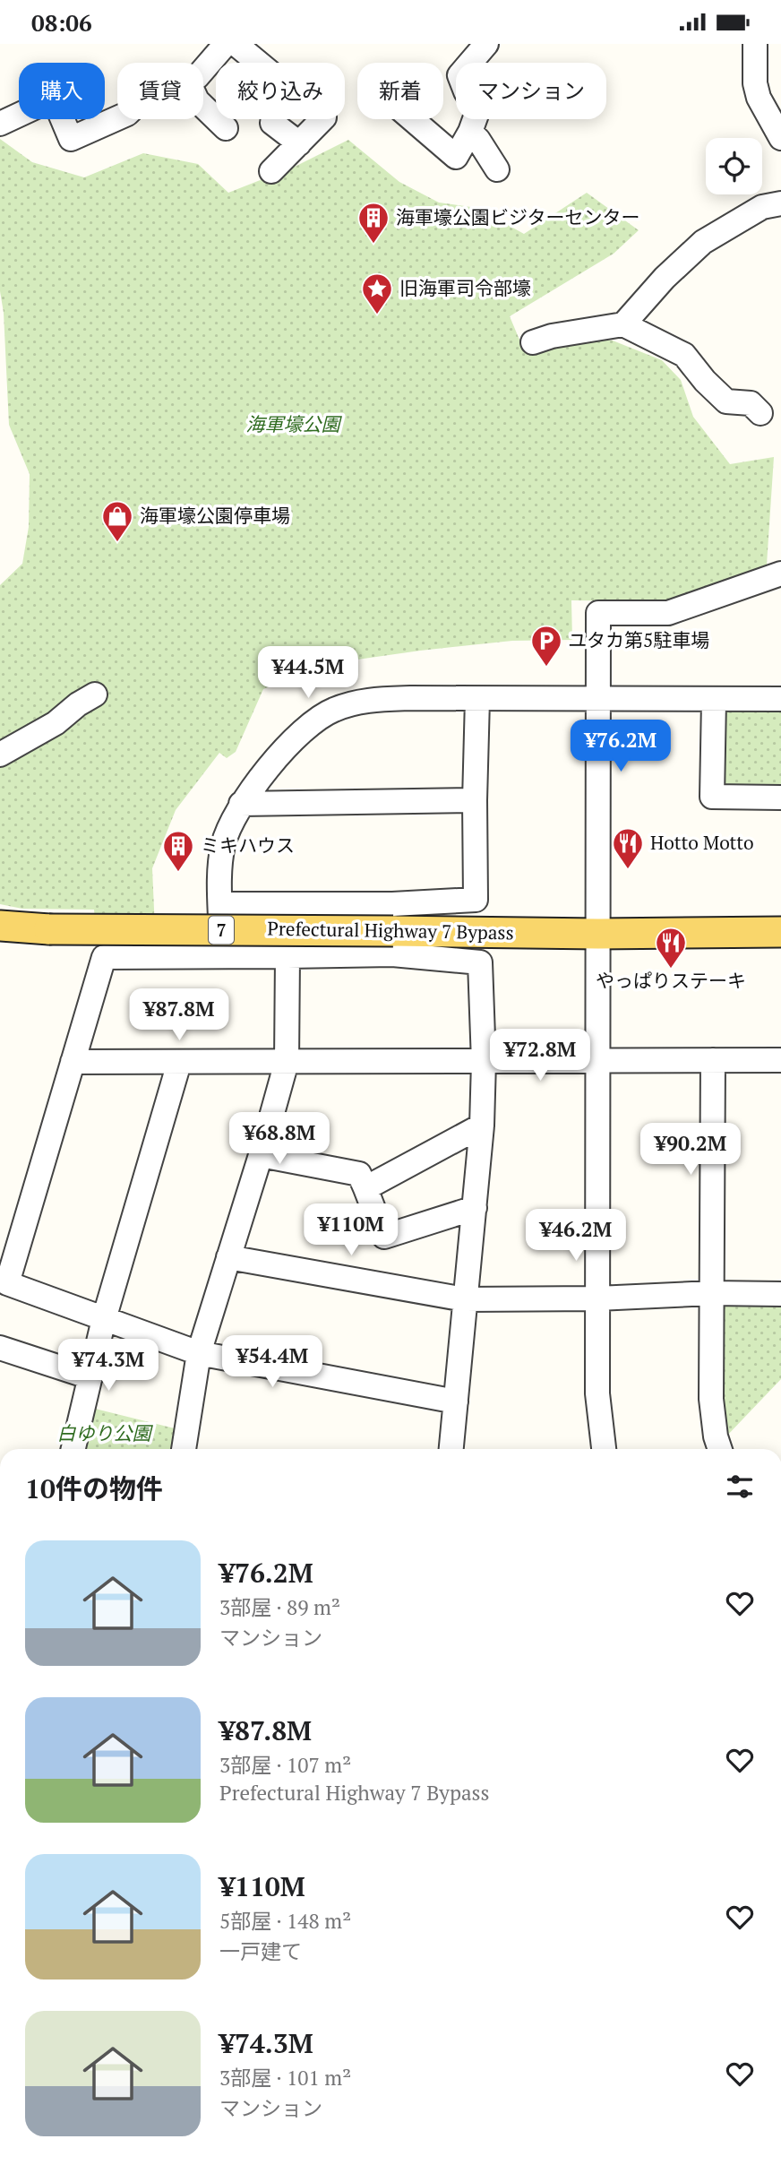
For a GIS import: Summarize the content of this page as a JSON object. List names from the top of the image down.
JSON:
{
  "streets": {
    "main road": ["7", "Prefectural Highway 7 Bypass"]
  },
  "parks": ["海軍壕公園", "白ゆり公園"],
  "places": {
    "building": ["海軍壕公園ビジターセンター", "ミキハウス"],
    "place": ["旧海軍司令部壕"],
    "shop": ["海軍壕公園停車場"],
    "parking": ["ユタカ第5駐車場"],
    "restaurant": ["Hotto Motto", "やっぱりステーキ"]
  },
  "page": {
    "status": "08:06",
    "chip": [
      "購入",
      "賃貸",
      "絞り込み",
      "新着",
      "マンション"
    ],
    "price": [
      "¥44.5M",
      "¥76.2M",
      "¥87.8M",
      "¥72.8M",
      "¥68.8M",
      "¥90.2M",
      "¥110M",
      "¥46.2M",
      "¥54.4M",
      "¥74.3M"
    ],
    "heading": "10件の物件",
    "list": [
      {
        "name": "¥76.2M",
        "note": "3部屋 · 89 m² · マンション"
      },
      {
        "name": "¥87.8M",
        "note": "3部屋 · 107 m² · Prefectural Highway 7 Bypass"
      },
      {
        "name": "¥110M",
        "note": "5部屋 · 148 m² · 一戸建て"
      },
      {
        "name": "¥74.3M",
        "note": "3部屋 · 101 m² · マンション"
      }
    ]
  }
}
